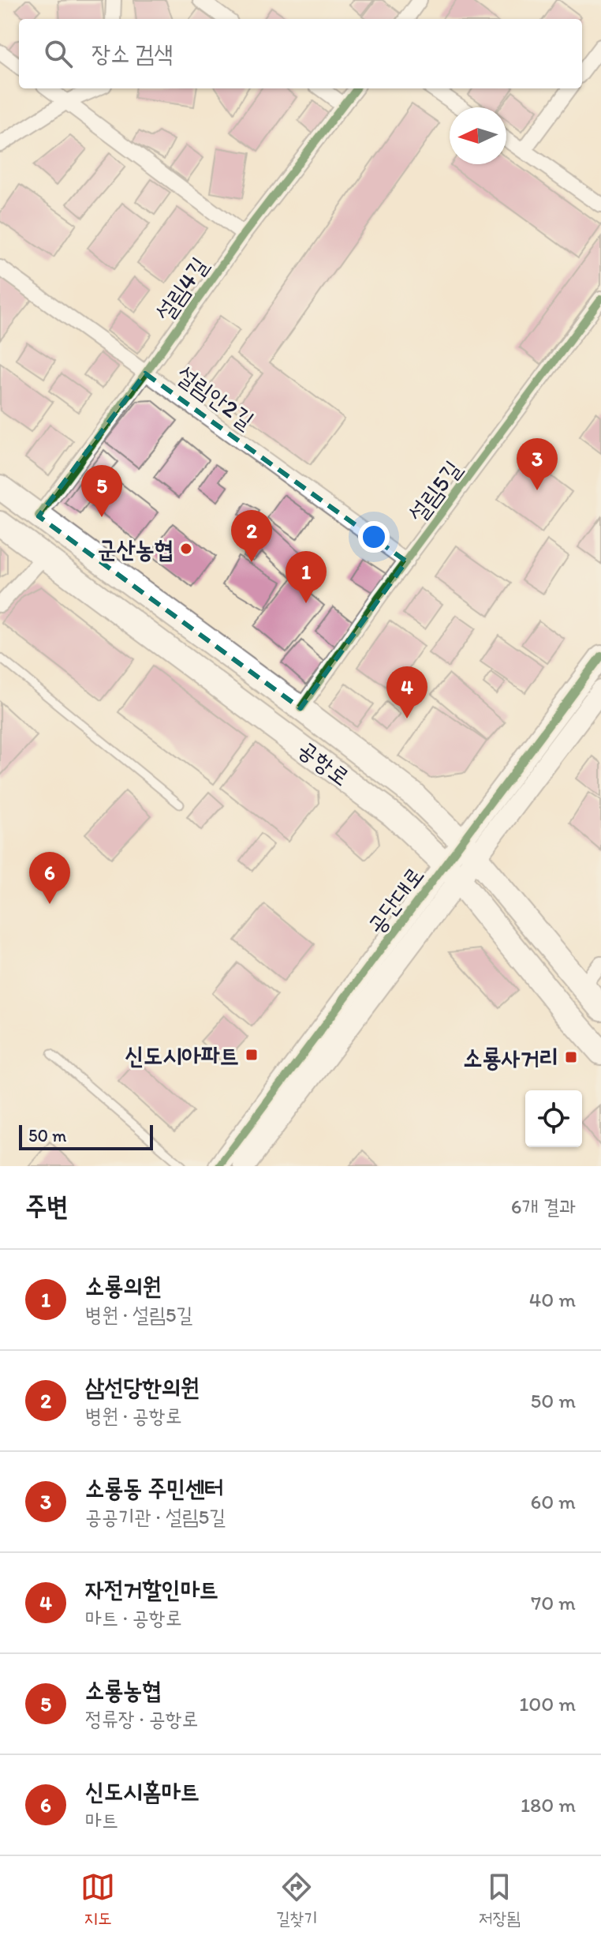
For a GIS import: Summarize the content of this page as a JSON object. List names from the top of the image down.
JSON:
{
  "streets": {
    "main road": ["공항로"],
    "street": [
      "설림4길",
      "설림안2길",
      "설림5길",
      "공단대로"
    ]
  },
  "crossings": [
    ["설림4길", "설림안2길"],
    ["설림4길", "공항로"],
    ["설림안2길", "설림5길"],
    ["설림5길", "공항로"],
    ["공항로", "공단대로"]
  ],
  "places": {
    "other": ["군산농협"],
    "transit": ["신도시아파트", "소룡사거리"]
  },
  "scale_bar": "50 m",
  "north": "left",
  "page": {
    "search": "장소 검색",
    "pins": [
      "3",
      "5",
      "2",
      "1",
      "4",
      "6"
    ],
    "scale": "50 m",
    "heading": ["주변", "6개 결과"],
    "list": [
      {
        "mark": "1",
        "name": "소룡의원",
        "note": "병원 · 설림5길",
        "value": "40 m"
      },
      {
        "mark": "2",
        "name": "삼선당한의원",
        "note": "병원 · 공항로",
        "value": "50 m"
      },
      {
        "mark": "3",
        "name": "소룡동 주민센터",
        "note": "공공기관 · 설림5길",
        "value": "60 m"
      },
      {
        "mark": "4",
        "name": "자전거할인마트",
        "note": "마트 · 공항로",
        "value": "70 m"
      },
      {
        "mark": "5",
        "name": "소룡농협",
        "note": "정류장 · 공항로",
        "value": "100 m"
      },
      {
        "mark": "6",
        "name": "신도시홈마트",
        "note": "마트",
        "value": "180 m"
      }
    ],
    "nav": ["지도", "길찾기", "저장됨"]
  }
}
